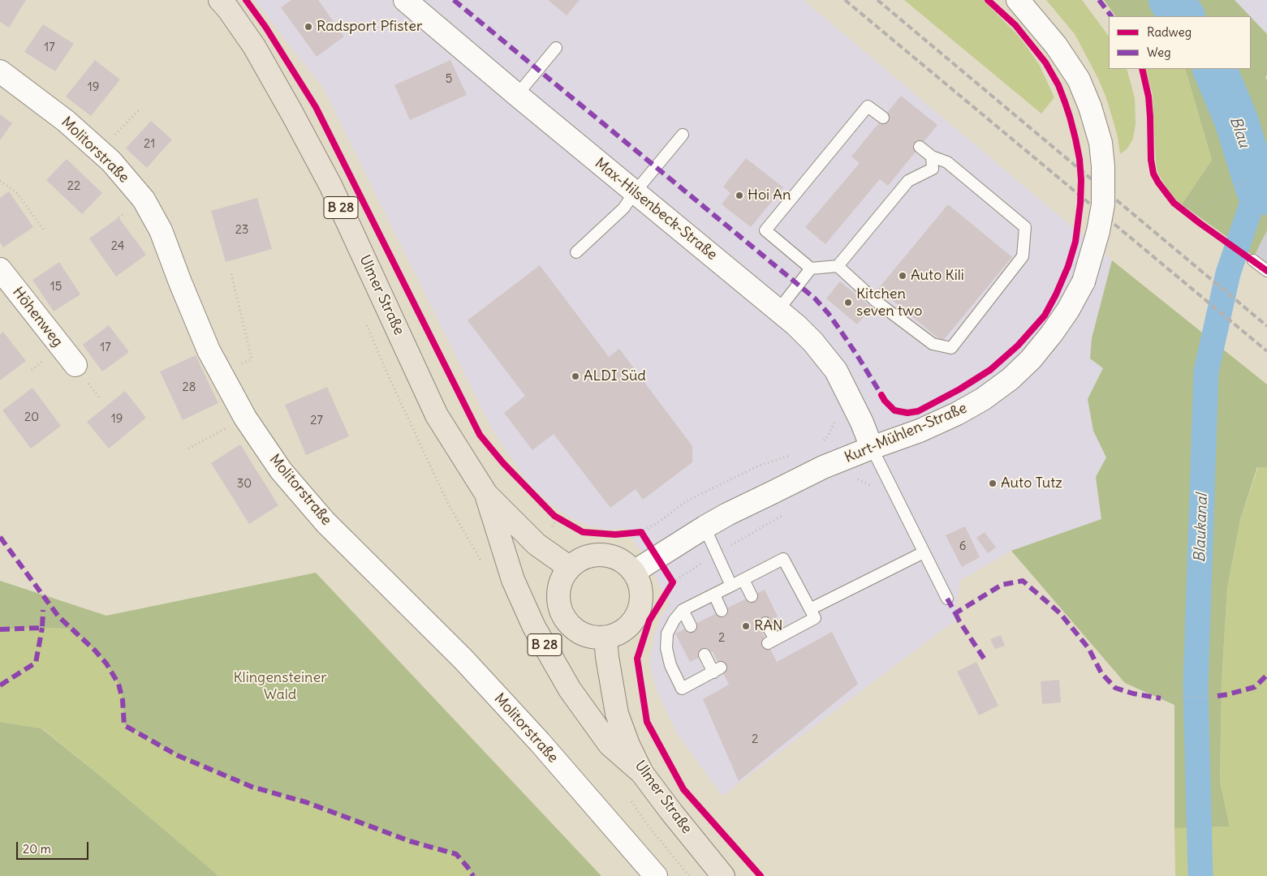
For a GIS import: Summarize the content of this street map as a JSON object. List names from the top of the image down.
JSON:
{
  "streets": {
    "main road": ["B 28", "Ulmer Straße"],
    "street": [
      "Molitorstraße",
      "Max-Hilsenbeck-Straße",
      "Höhenweg",
      "Kurt-Mühlen-Straße"
    ]
  },
  "crossings": [
    ["B 28", "Ulmer Straße"],
    ["Max-Hilsenbeck-Straße", "Kurt-Mühlen-Straße"],
    ["Ulmer Straße", "Kurt-Mühlen-Straße"]
  ],
  "water": ["Blau", "Blaukanal"],
  "parks": ["Klingensteiner Wald"],
  "places": [
    "Radsport Pfister",
    "Hoi An",
    "Auto Kili",
    "Kitchen seven two",
    "ALDI Süd",
    "Auto Tutz",
    "RAN"
  ],
  "house_numbers": [
    "17",
    "5",
    "19",
    "21",
    "22",
    "23",
    "24",
    "15",
    "17",
    "28",
    "20",
    "19",
    "27",
    "30",
    "6",
    "2",
    "2"
  ],
  "legend": ["Radweg", "Weg"],
  "scale_bar": "20 m"
}
